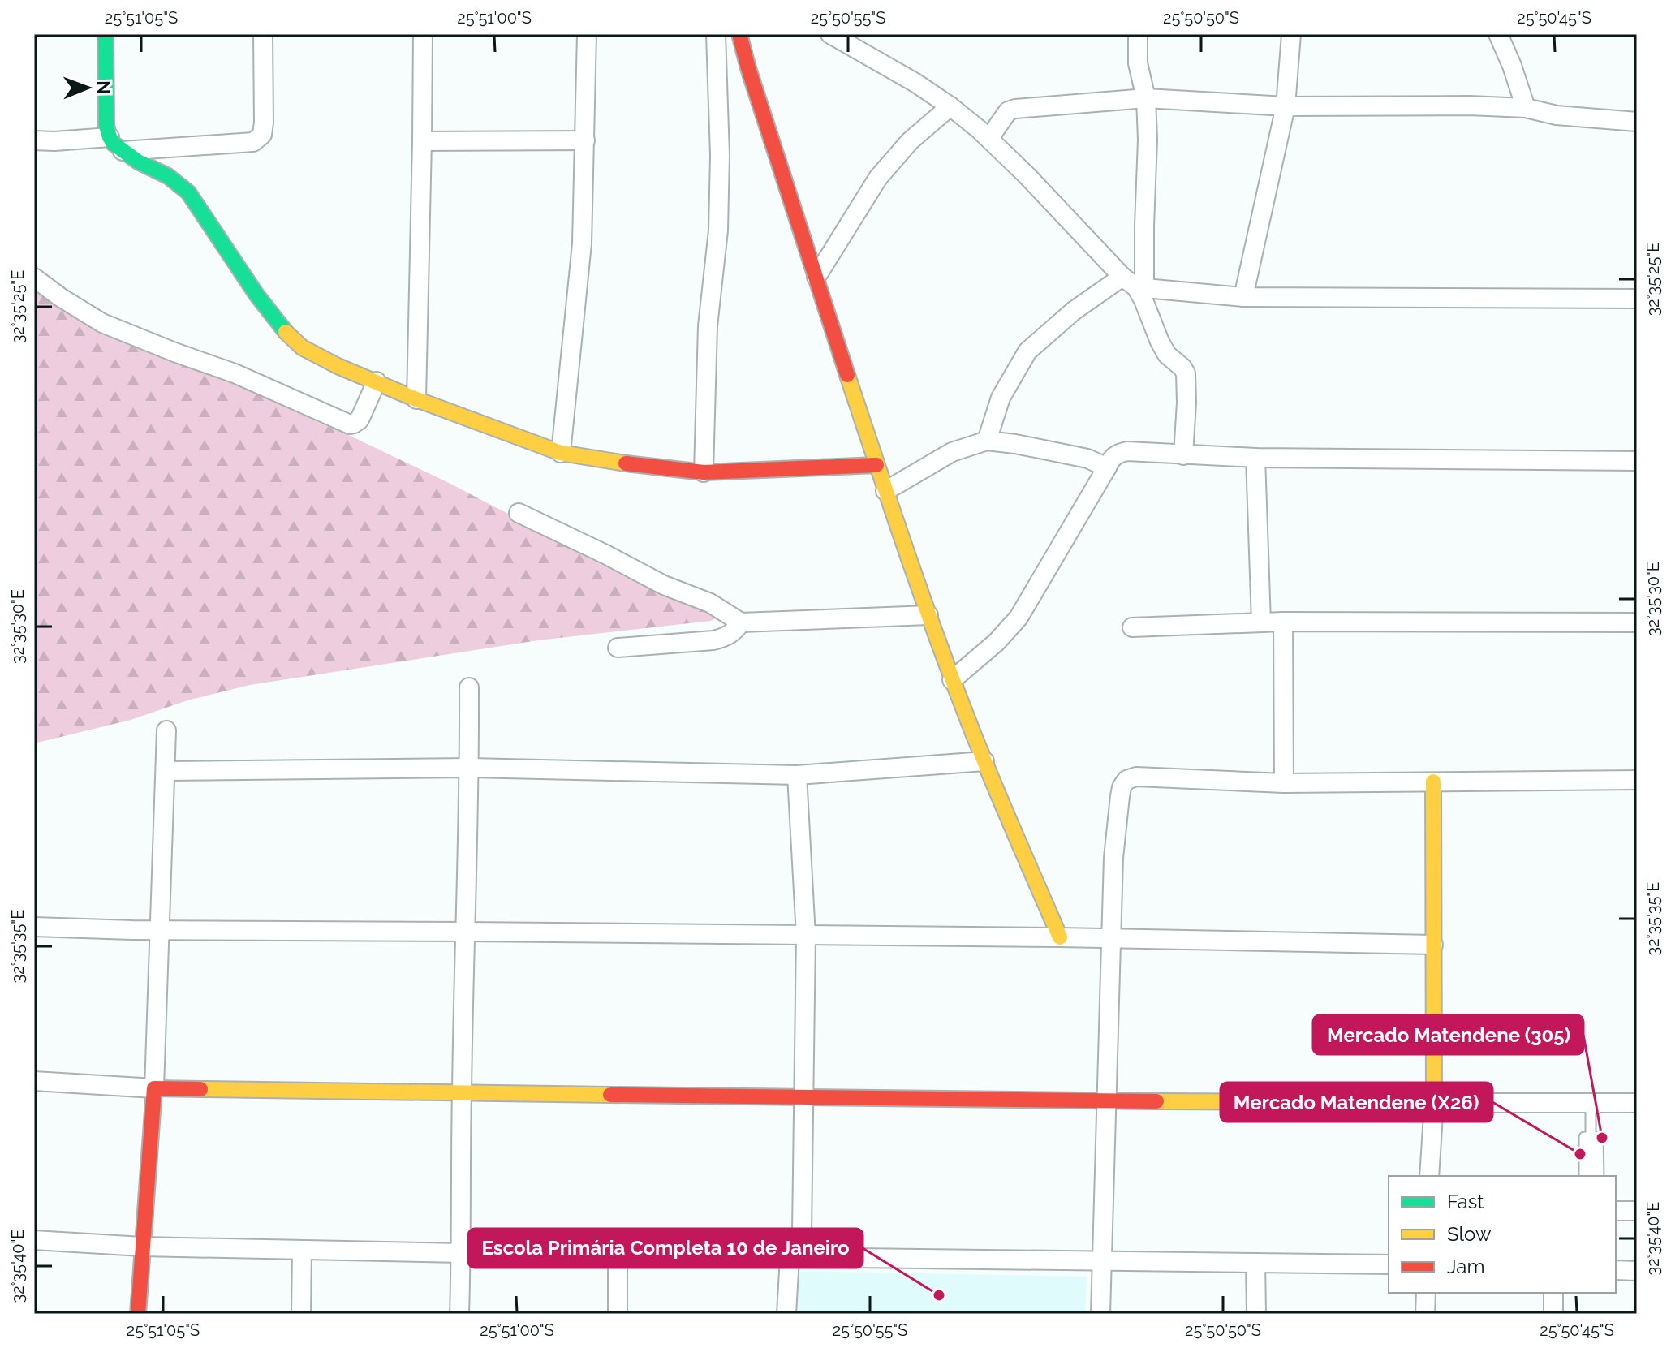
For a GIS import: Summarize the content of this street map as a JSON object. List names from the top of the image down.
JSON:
{
  "places": ["Mercado Matendene (305)", "Mercado Matendene (X26)", "Escola Primária Completa 10 de Janeiro"],
  "legend": ["Fast", "Slow", "Jam"],
  "north": "right",
  "coordinates": [
    "25°51'05\"S",
    "25°51'00\"S",
    "25°50'55\"S",
    "25°50'50\"S",
    "25°50'45\"S",
    "32°35'25\"E",
    "32°35'30\"E",
    "32°35'35\"E",
    "32°35'40\"E"
  ]
}
